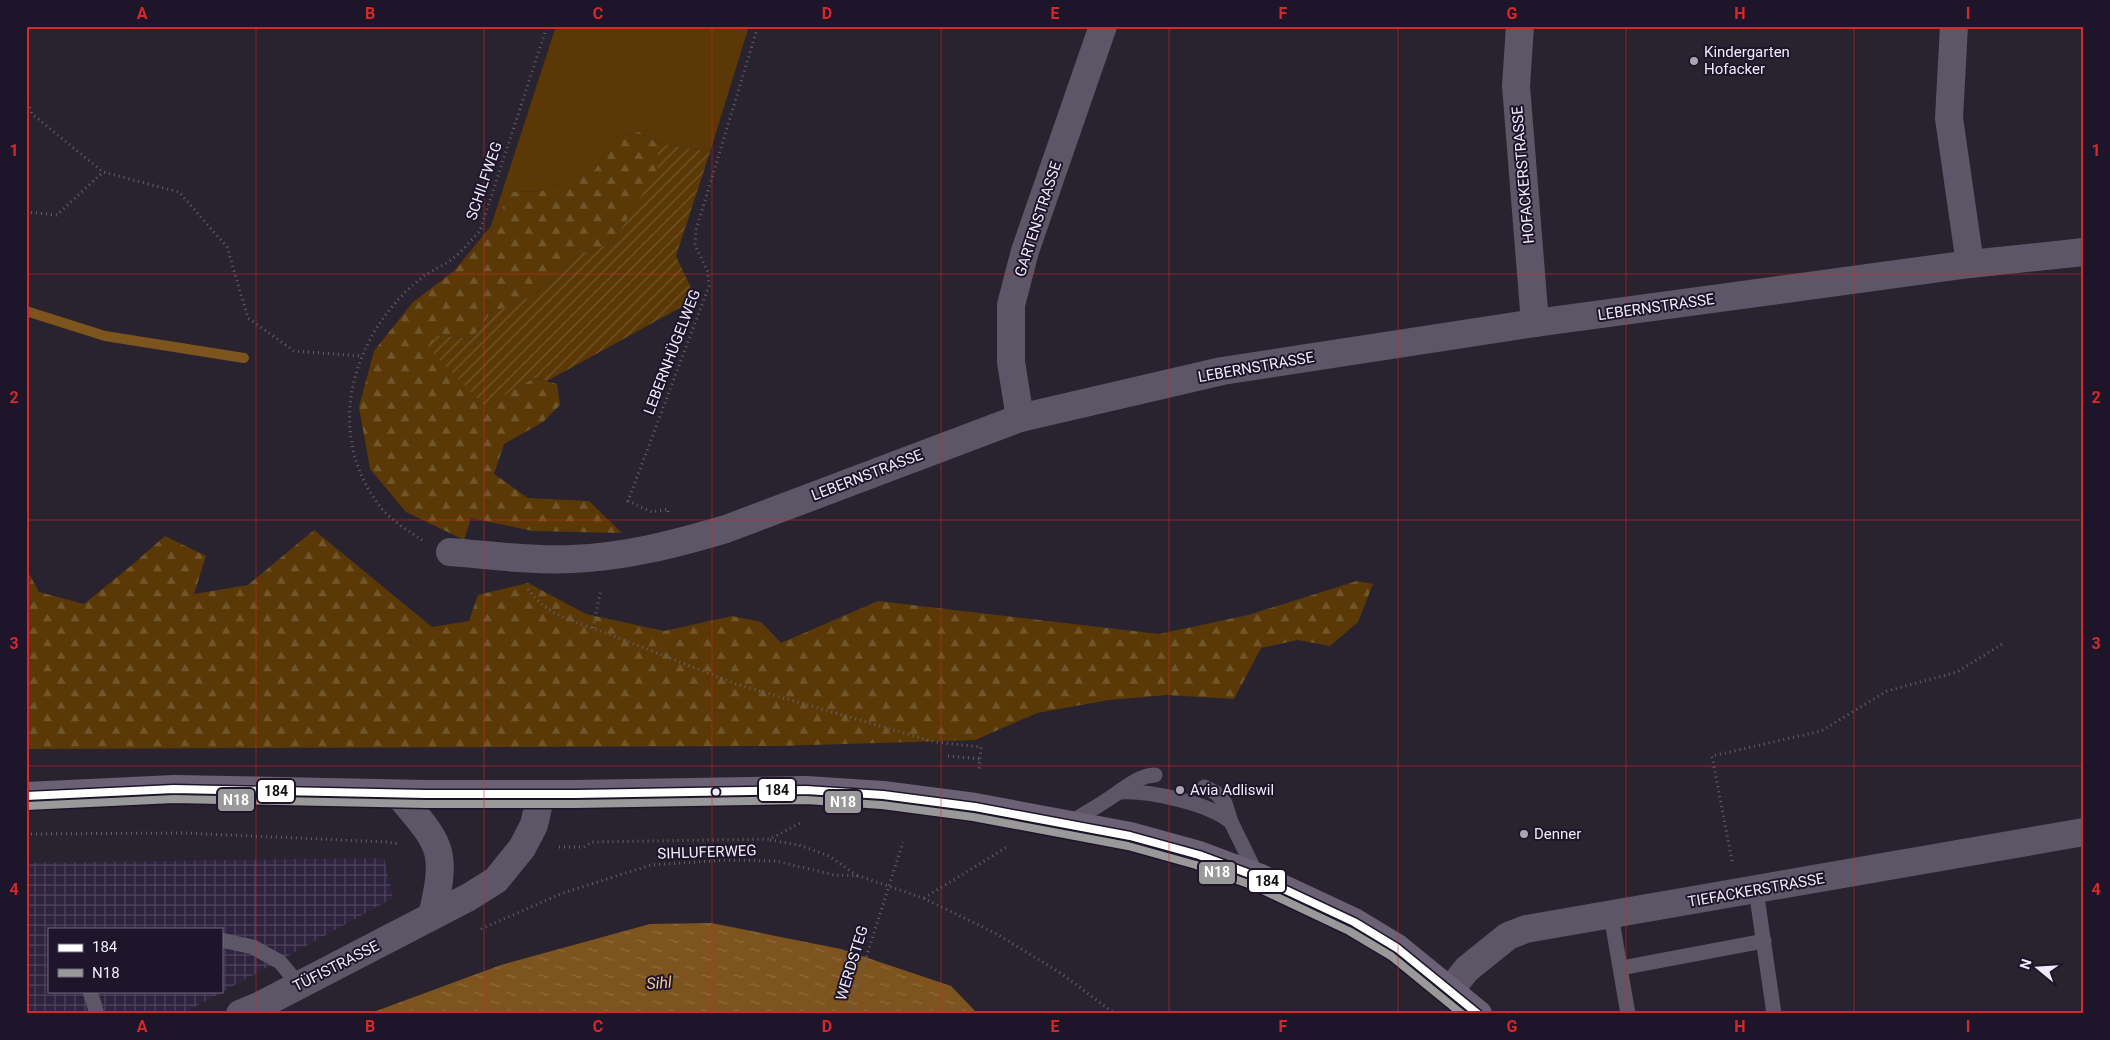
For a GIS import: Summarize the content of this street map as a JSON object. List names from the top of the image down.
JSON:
{
  "streets": {
    "street": [
      "HOFACKERSTRASSE",
      "GARTENSTRASSE",
      "LEBERNSTRASSE",
      "TIEFACKERSTRASSE",
      "TÜFISTRASSE"
    ],
    "path": [
      "SCHILFWEG",
      "LEBERNHÜGELWEG",
      "SIHLUFERWEG",
      "WERDSTEG"
    ]
  },
  "crossings": [
    ["HOFACKERSTRASSE", "LEBERNSTRASSE"],
    ["SCHILFWEG", "LEBERNSTRASSE"],
    ["GARTENSTRASSE", "LEBERNSTRASSE"],
    ["SIHLUFERWEG", "WERDSTEG"]
  ],
  "water": ["Sihl"],
  "places": ["Kindergarten Hofacker", "Avia Adliswil", "Denner"],
  "lines": ["transit line 184", "transit line N18"],
  "legend": ["184", "N18"],
  "north": "left",
  "grid": {
    "columns": [
      "A",
      "B",
      "C",
      "D",
      "E",
      "F",
      "G",
      "H",
      "I"
    ],
    "rows": [
      "1",
      "2",
      "3",
      "4"
    ]
  }
}
